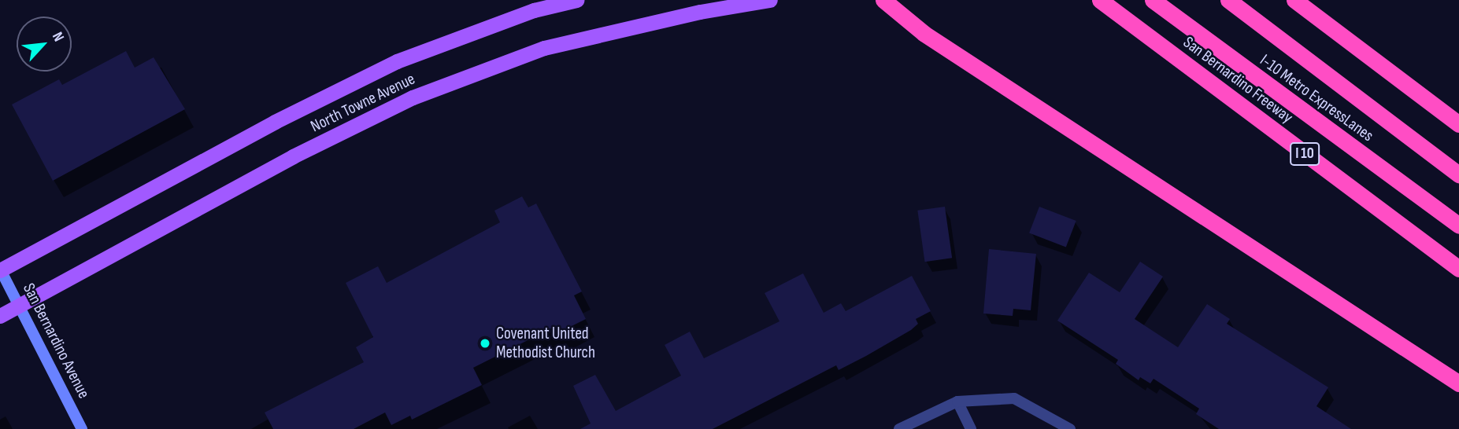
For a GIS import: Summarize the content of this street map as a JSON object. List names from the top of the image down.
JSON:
{
  "streets": {
    "highway": ["San Bernardino Freeway", "I-10 Metro ExpressLanes", "I 10"],
    "main road": ["North Towne Avenue", "San Bernardino Avenue"]
  },
  "crossings": [
    ["North Towne Avenue", "San Bernardino Avenue"]
  ],
  "places": ["Covenant United Methodist Church"],
  "north": "top right"
}
